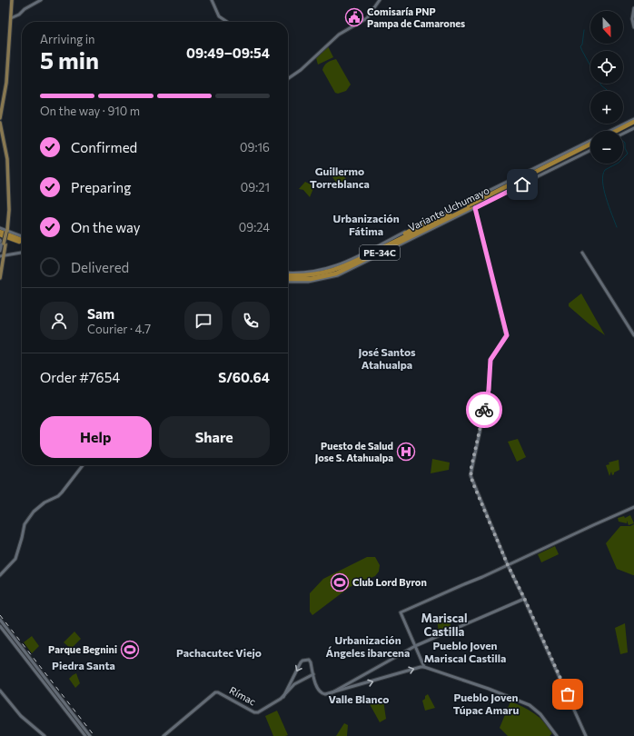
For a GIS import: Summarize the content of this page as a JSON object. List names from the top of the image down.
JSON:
{
  "streets": {
    "highway": ["Variante Uchumayo", "PE-34C"],
    "street": ["Rímac"]
  },
  "districts": [
    "Guillermo Torreblanca",
    "Urbanización Fátima",
    "José Santos Atahualpa",
    "Mariscal Castilla",
    "Urbanización Ángeles ibarcena",
    "Pueblo Joven Mariscal Castilla",
    "Pachacutec Viejo",
    "Piedra Santa",
    "Pueblo Joven Túpac Amaru",
    "Valle Blanco"
  ],
  "places": {
    "public building": ["Comisaría PNP Pampa de Camarones"],
    "hospital": ["Puesto de Salud Jose S. Atahualpa"],
    "sports": ["Club Lord Byron", "Parque Begnini"]
  },
  "north": "bottom",
  "page": {
    "map_buttons": ["+", "−"],
    "heading": ["5 min", "Arriving in", "09:49–09:54"],
    "panel": [
      "Sam",
      "Courier · 4.7",
      "Order #7654",
      "S/60.64"
    ],
    "bar": "On the way · 910 m",
    "list": [
      ["Confirmed", "09:16"],
      ["Preparing", "09:21"],
      ["On the way", "09:24"],
      "Delivered"
    ],
    "buttons": ["Help", "Share"]
  }
}
